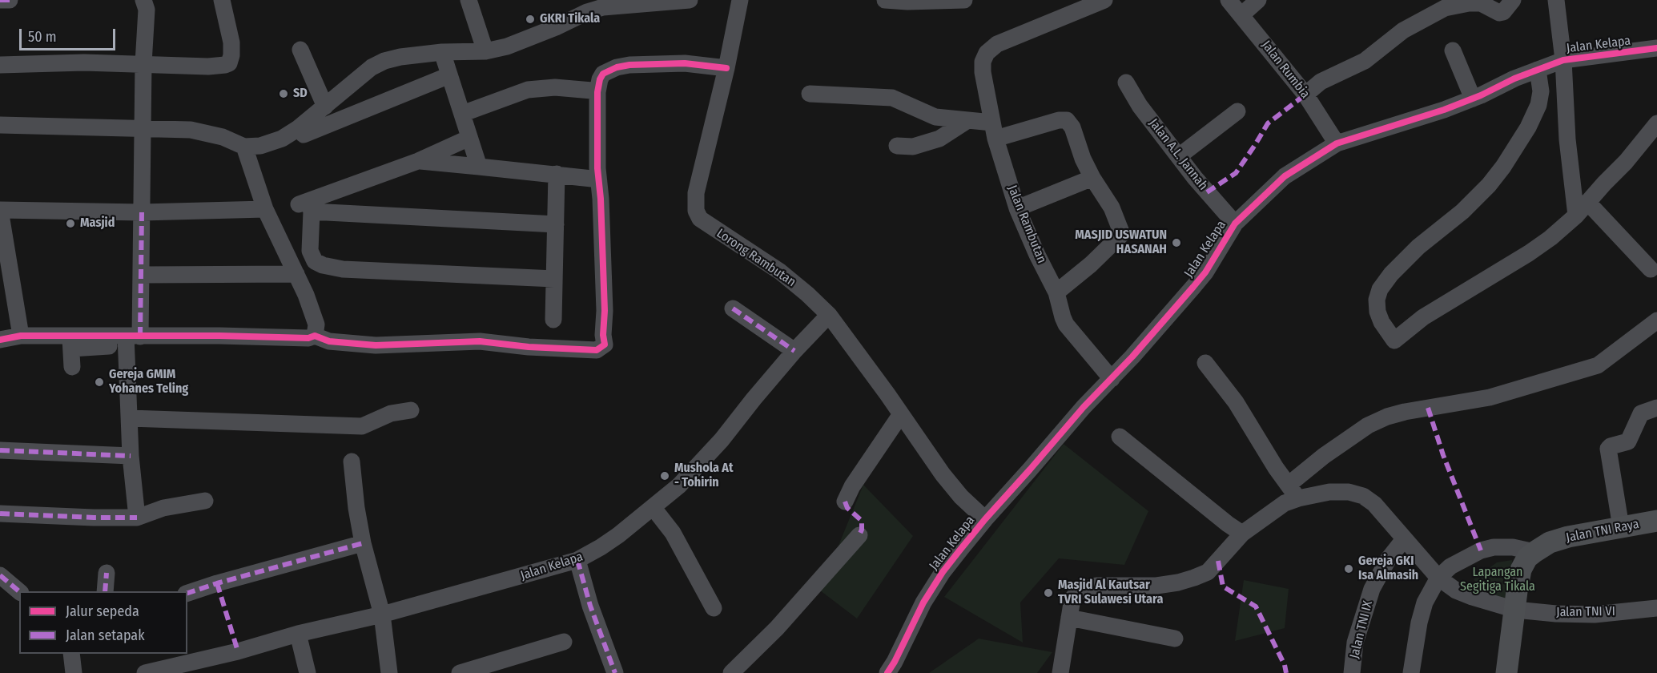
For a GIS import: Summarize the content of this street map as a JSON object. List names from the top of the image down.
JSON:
{
  "streets": {
    "main road": ["Jalan TNI Raya"],
    "street": [
      "Jalan Kelapa",
      "Jalan Rumbia",
      "Jalan A.L. Jannah",
      "Jalan Rambutan",
      "Lorong Rambutan",
      "Jalan TNI VI",
      "Jalan TNI IX"
    ]
  },
  "crossings": [
    ["Jalan Kelapa", "Jalan Rumbia"],
    ["Jalan Kelapa", "Jalan A.L. Jannah"],
    ["Jalan Kelapa", "Jalan Rambutan"],
    ["Jalan Kelapa", "Lorong Rambutan"],
    ["Jalan TNI Raya", "Jalan TNI VI"],
    ["Jalan TNI VI", "Jalan TNI IX"]
  ],
  "parks": ["Lapangan Segitiga Tikala"],
  "places": [
    "GKRI Tikala",
    "SD",
    "Masjid",
    "MASJID USWATUN HASANAH",
    "Gereja GMIM Yohanes Teling",
    "Mushola At - Tohirin",
    "Gereja GKI Isa Almasih",
    "Masjid Al Kautsar TVRI Sulawesi Utara"
  ],
  "legend": ["Jalur sepeda", "Jalan setapak"],
  "scale_bar": "50 m"
}
